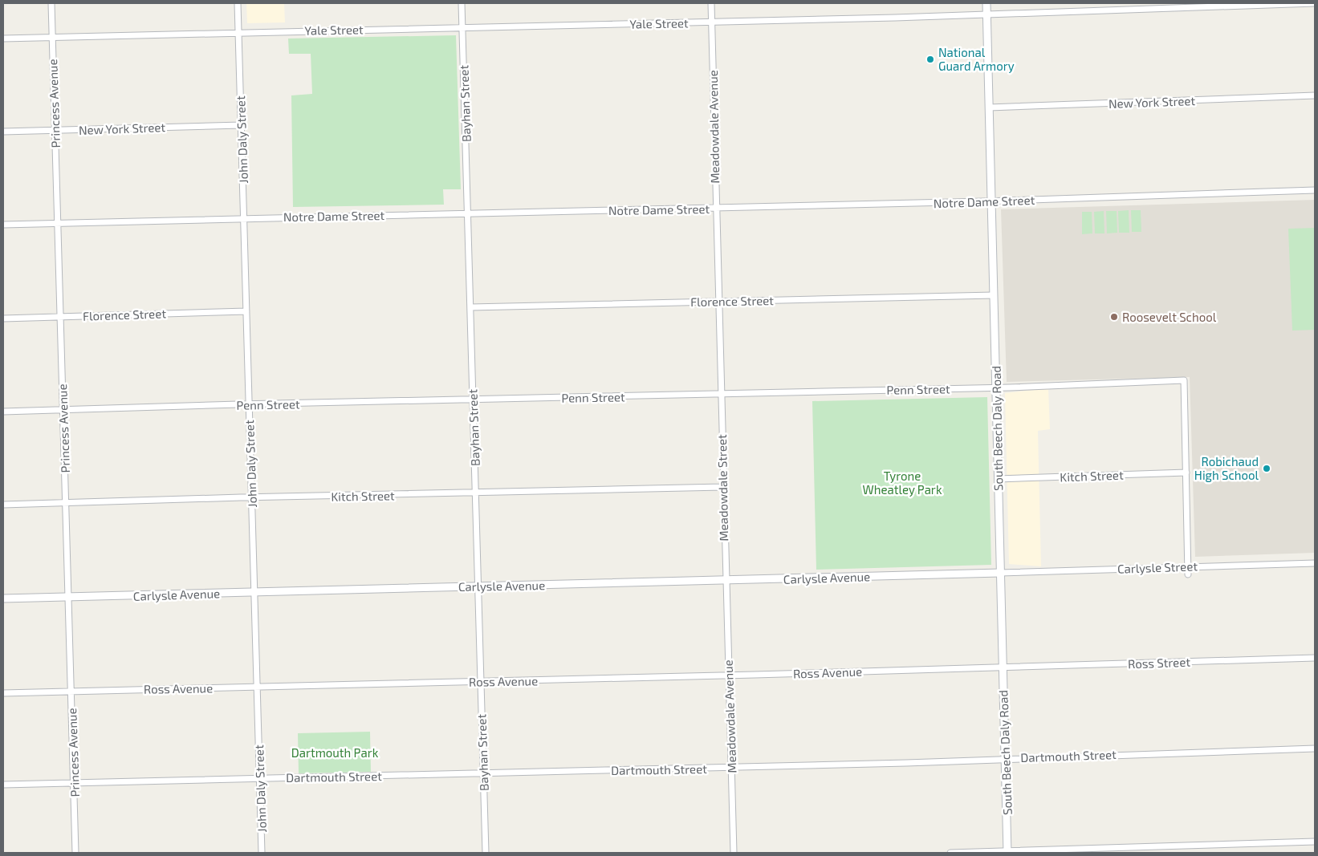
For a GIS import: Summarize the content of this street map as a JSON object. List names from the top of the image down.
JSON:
{
  "streets": {
    "street": [
      "Yale Street",
      "New York Street",
      "Princess Avenue",
      "Bayhan Street",
      "Meadowdale Avenue",
      "John Daly Street",
      "Notre Dame Street",
      "Florence Street",
      "Penn Street",
      "South Beech Daly Road",
      "Kitch Street",
      "Meadowdale Street",
      "Carlysle Street",
      "Carlysle Avenue",
      "Ross Street",
      "Ross Avenue",
      "Dartmouth Street"
    ]
  },
  "crossings": [
    ["Yale Street", "Princess Avenue"],
    ["Yale Street", "Bayhan Street"],
    ["Yale Street", "Meadowdale Avenue"],
    ["Yale Street", "John Daly Street"],
    ["Yale Street", "South Beech Daly Road"],
    ["New York Street", "Princess Avenue"],
    ["New York Street", "John Daly Street"],
    ["New York Street", "South Beech Daly Road"],
    ["Princess Avenue", "Notre Dame Street"],
    ["Princess Avenue", "Florence Street"],
    ["Princess Avenue", "Penn Street"],
    ["Princess Avenue", "Kitch Street"],
    ["Princess Avenue", "Carlysle Avenue"],
    ["Princess Avenue", "Ross Avenue"],
    ["Princess Avenue", "Dartmouth Street"],
    ["Bayhan Street", "Notre Dame Street"],
    ["Bayhan Street", "Florence Street"],
    ["Bayhan Street", "Penn Street"],
    ["Bayhan Street", "Kitch Street"],
    ["Bayhan Street", "Carlysle Avenue"],
    ["Bayhan Street", "Ross Avenue"],
    ["Bayhan Street", "Dartmouth Street"],
    ["Meadowdale Avenue", "Notre Dame Street"],
    ["Meadowdale Avenue", "Florence Street"],
    ["Meadowdale Avenue", "Penn Street"],
    ["Meadowdale Avenue", "Meadowdale Street"],
    ["Meadowdale Avenue", "Carlysle Avenue"],
    ["Meadowdale Avenue", "Ross Avenue"],
    ["Meadowdale Avenue", "Dartmouth Street"],
    ["John Daly Street", "Notre Dame Street"],
    ["John Daly Street", "Florence Street"],
    ["John Daly Street", "Penn Street"],
    ["John Daly Street", "Kitch Street"],
    ["John Daly Street", "Carlysle Avenue"],
    ["John Daly Street", "Ross Avenue"],
    ["John Daly Street", "Dartmouth Street"],
    ["Notre Dame Street", "South Beech Daly Road"],
    ["Florence Street", "South Beech Daly Road"],
    ["Penn Street", "South Beech Daly Road"],
    ["Penn Street", "Kitch Street"],
    ["Penn Street", "Meadowdale Street"],
    ["South Beech Daly Road", "Kitch Street"],
    ["South Beech Daly Road", "Carlysle Street"],
    ["South Beech Daly Road", "Carlysle Avenue"],
    ["South Beech Daly Road", "Ross Street"],
    ["South Beech Daly Road", "Ross Avenue"],
    ["South Beech Daly Road", "Dartmouth Street"],
    ["Kitch Street", "Meadowdale Street"],
    ["Meadowdale Street", "Carlysle Avenue"],
    ["Carlysle Street", "Carlysle Avenue"],
    ["Ross Street", "Ross Avenue"]
  ],
  "parks": ["Tyrone Wheatley Park", "Dartmouth Park"],
  "places": ["National Guard Armory", "Roosevelt School", "Robichaud High School"]
}
